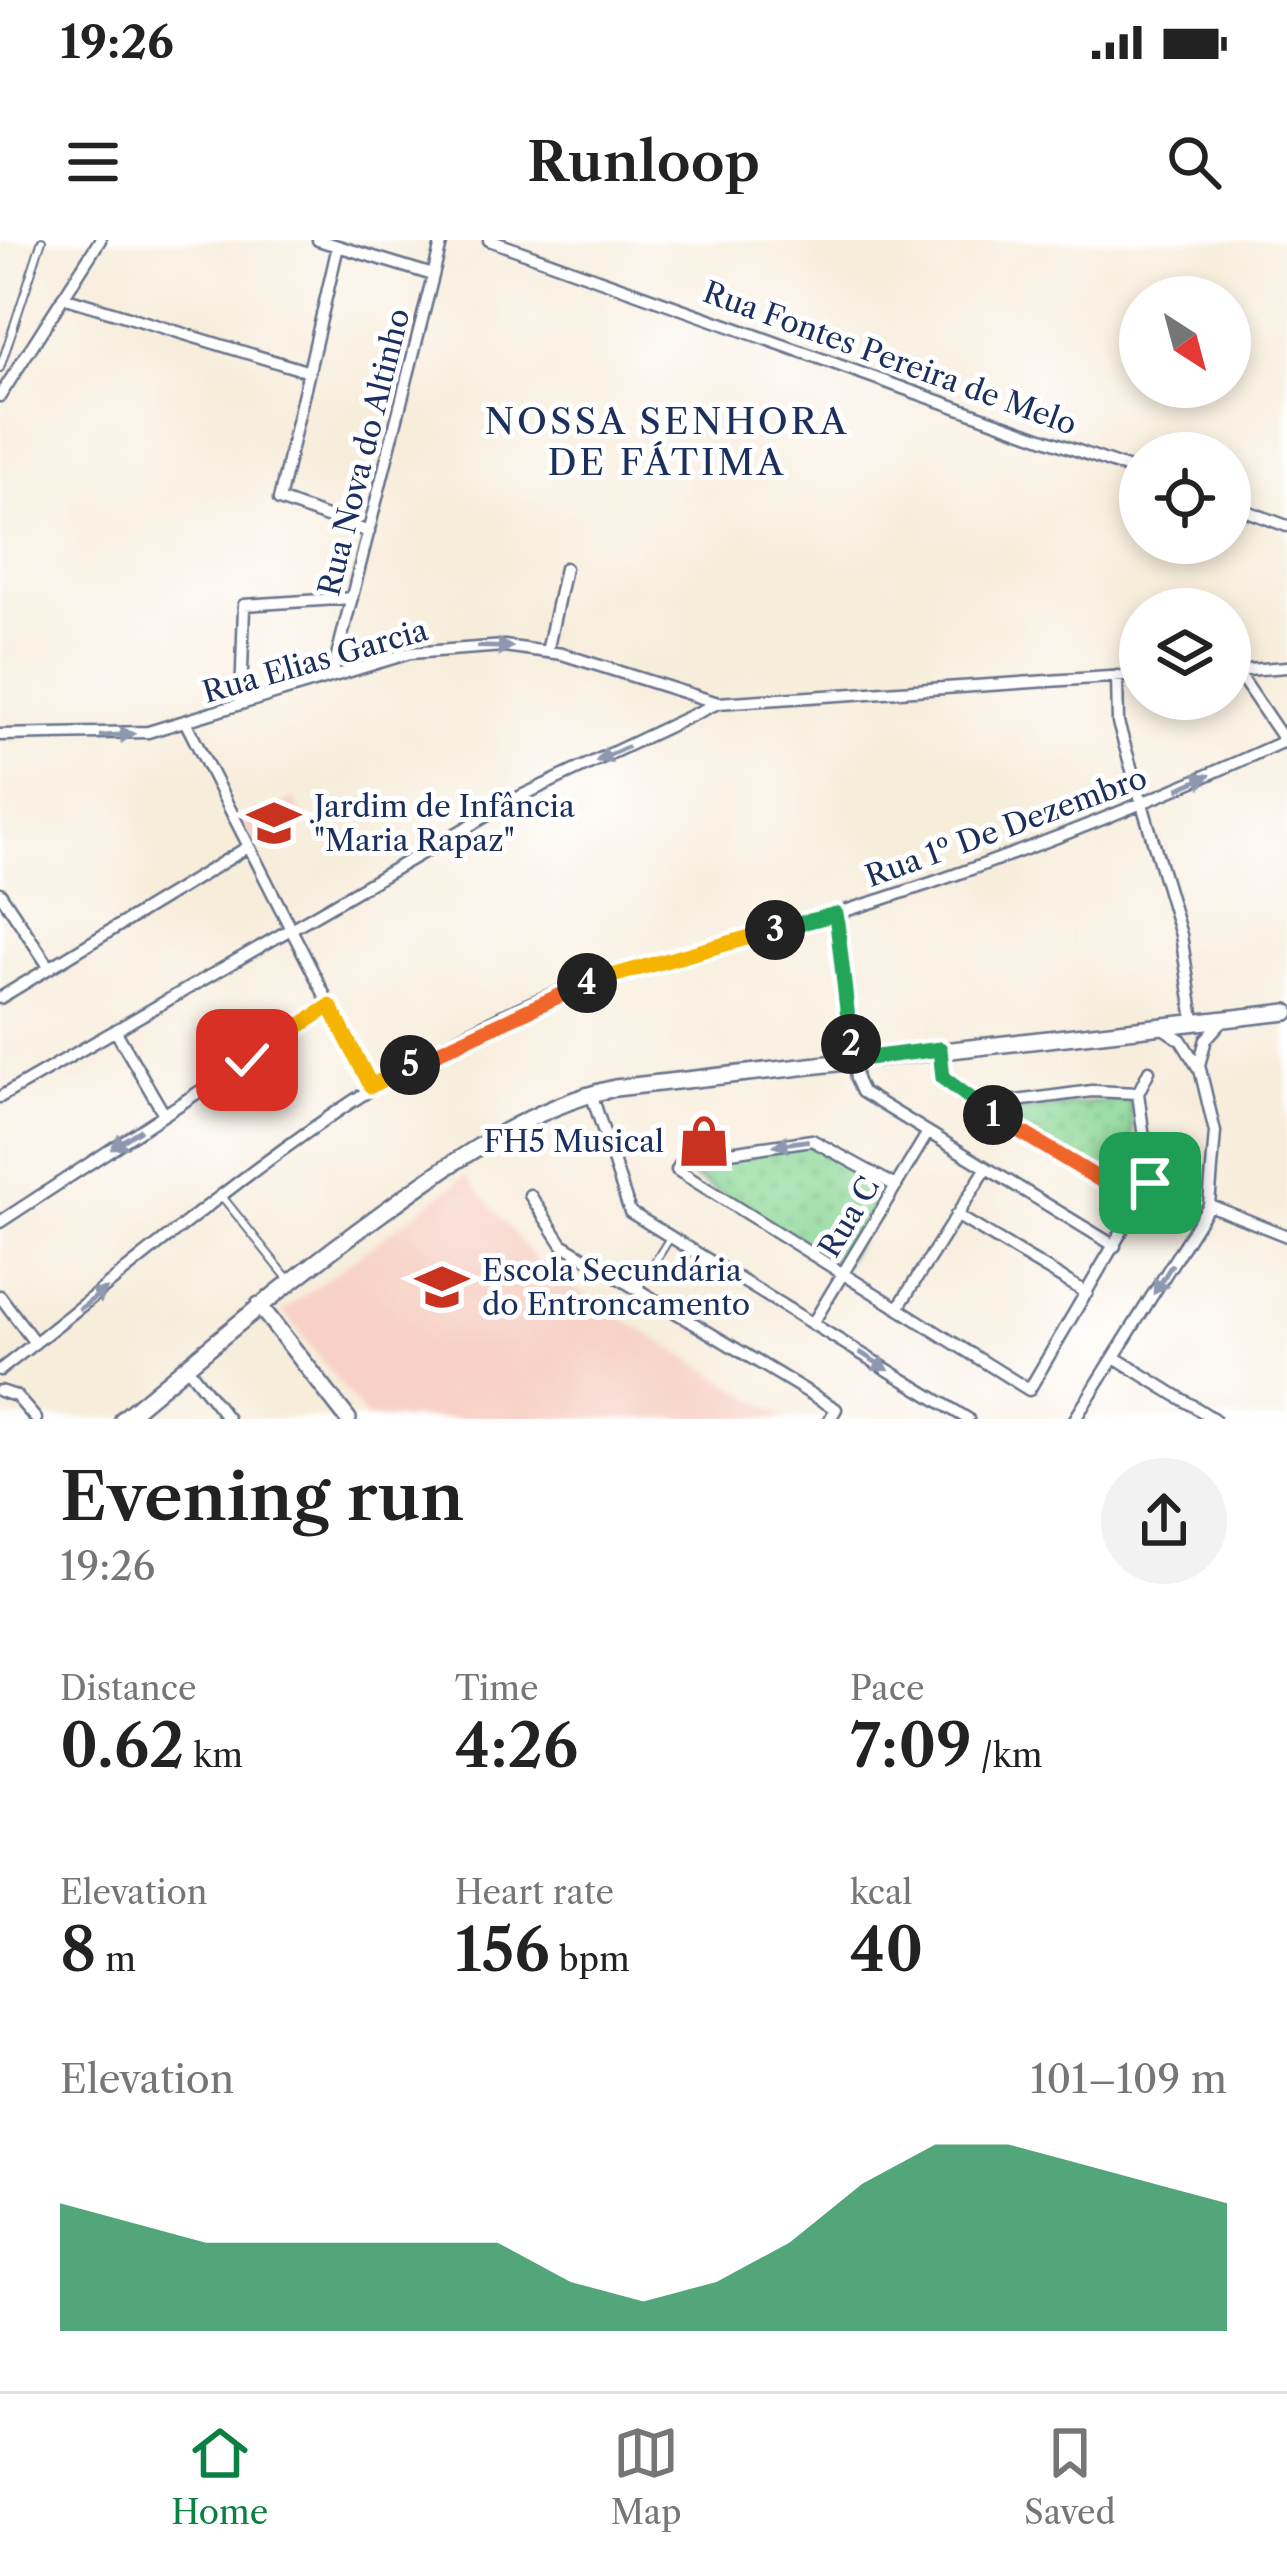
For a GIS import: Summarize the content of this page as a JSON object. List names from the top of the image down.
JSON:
{
  "streets": {
    "street": [
      "Rua Fontes Pereira de Melo",
      "Rua Nova do Altinho",
      "Rua Elias Garcia",
      "Rua 1º De Dezembro",
      "Rua C"
    ]
  },
  "crossings": [
    ["Rua Nova do Altinho", "Rua Elias Garcia"]
  ],
  "one_way": ["Rua Elias Garcia"],
  "districts": ["NOSSA SENHORA DE FÁTIMA"],
  "places": {
    "school or university": ["Jardim de Infância \"Maria Rapaz\"", "Escola Secundária do Entroncamento"],
    "shop": ["FH5 Musical"]
  },
  "north": "bottom right",
  "page": {
    "status": "19:26",
    "header": "Runloop",
    "pins": [
      "3",
      "4",
      "2",
      "5",
      "1"
    ],
    "heading": ["Evening run", "19:26"],
    "stats": [
      ["Distance", "0.62 km"],
      ["Time", "4:26"],
      ["Pace", "7:09 /km"],
      ["Elevation", "8 m"],
      ["Heart rate", "156 bpm"],
      ["kcal", "40"]
    ],
    "chart": ["Elevation", "101–109 m"],
    "tabs": ["Home", "Map", "Saved"]
  }
}
